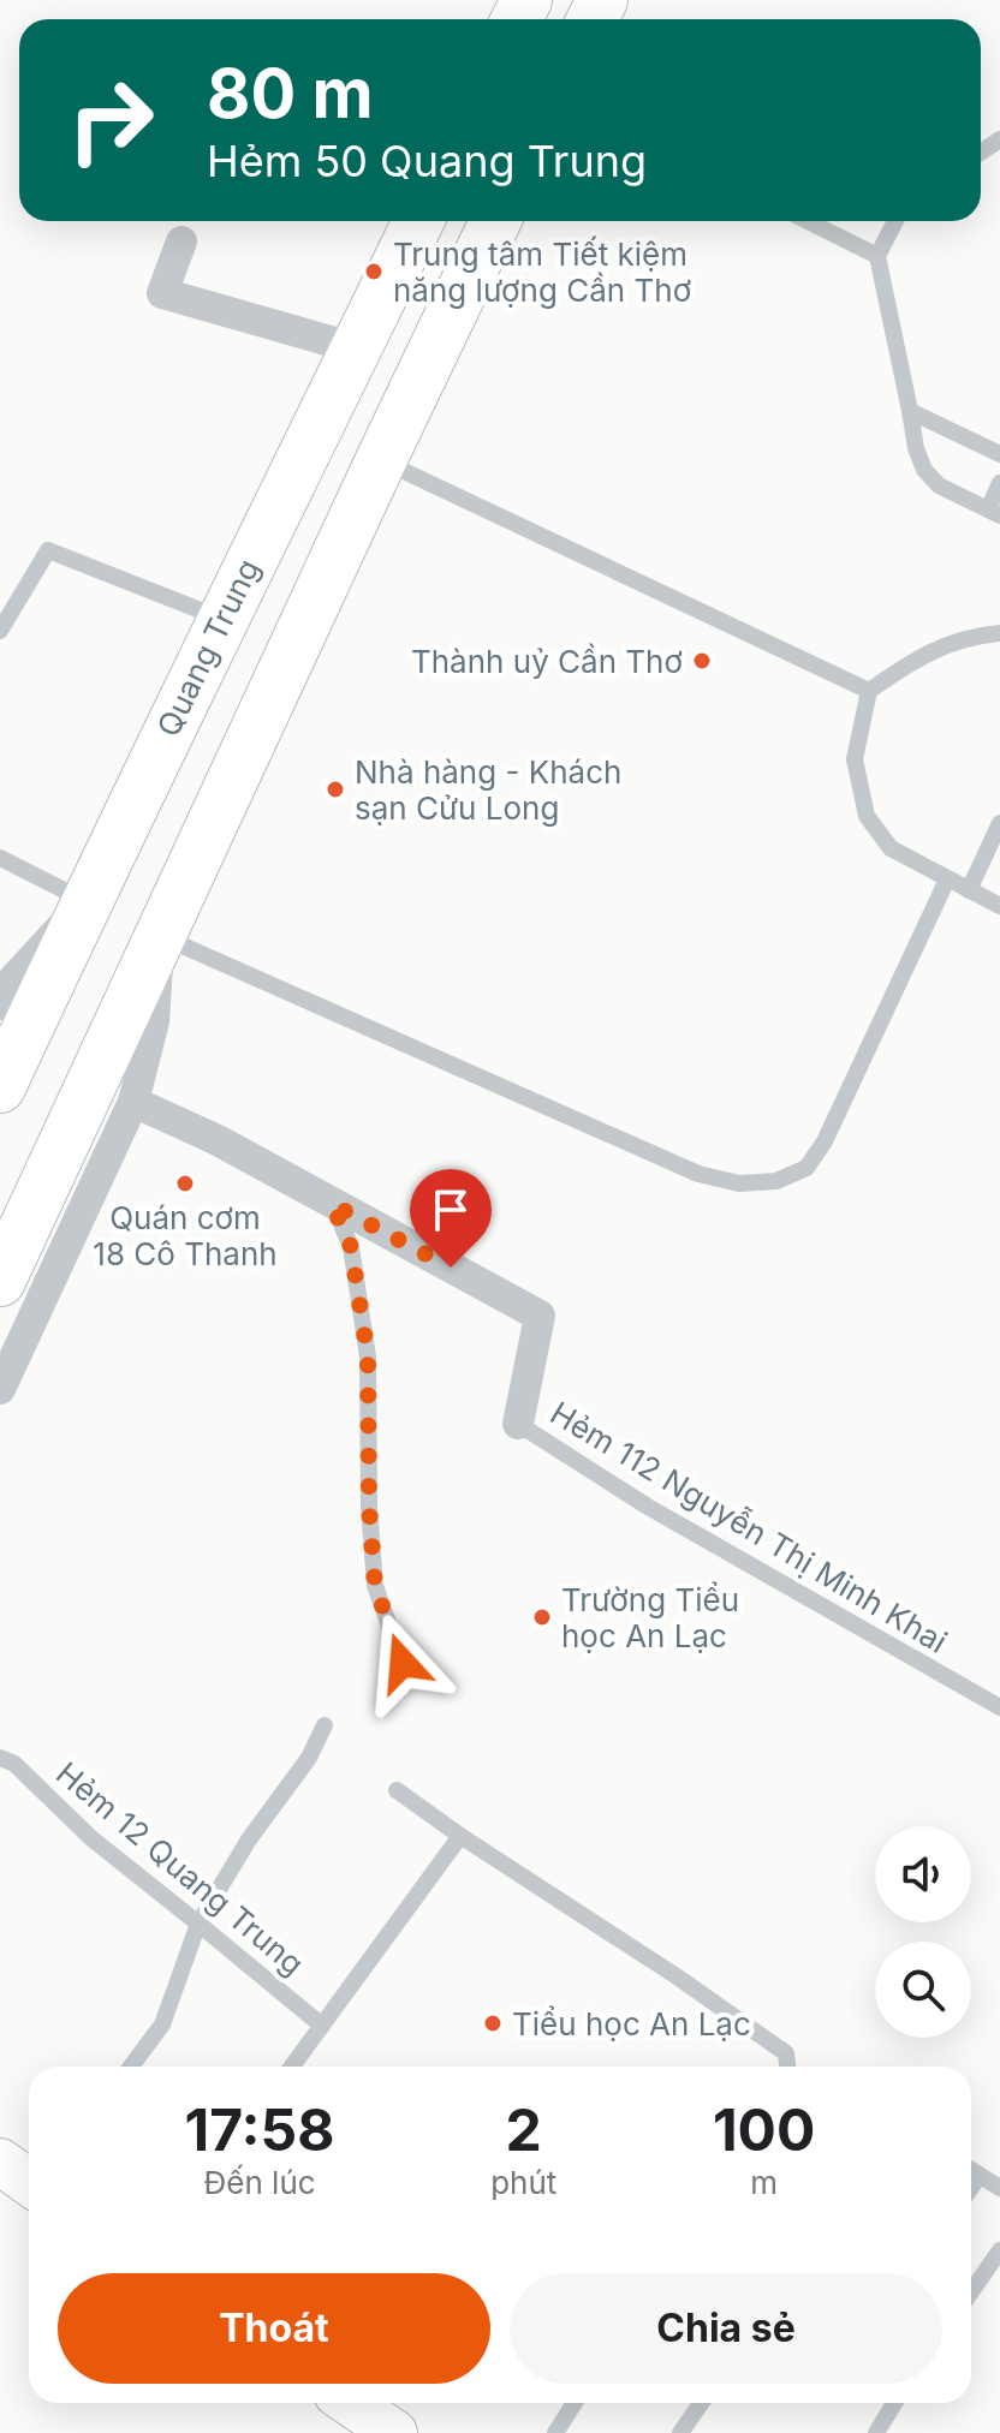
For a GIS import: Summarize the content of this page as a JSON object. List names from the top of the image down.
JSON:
{
  "streets": {
    "main road": ["Quang Trung"],
    "lane": ["Hẻm 112 Nguyễn Thị Minh Khai", "Hẻm 12 Quang Trung"]
  },
  "places": [
    "Trung tâm Tiết kiệm năng lượng Cần Thơ",
    "Thành uỷ Cần Thơ",
    "Nhà hàng - Khách sạn Cửu Long",
    "Quán cơm 18 Cô Thanh",
    "Trường Tiểu học An Lạc",
    "Tiểu học An Lạc"
  ],
  "page": {
    "turn": ["80 m", "Hẻm 50 Quang Trung"],
    "eta": [
      "17:58",
      "Đến lúc",
      "2",
      "phút",
      "100",
      "m"
    ],
    "buttons": ["Thoát", "Chia sẻ"]
  }
}
